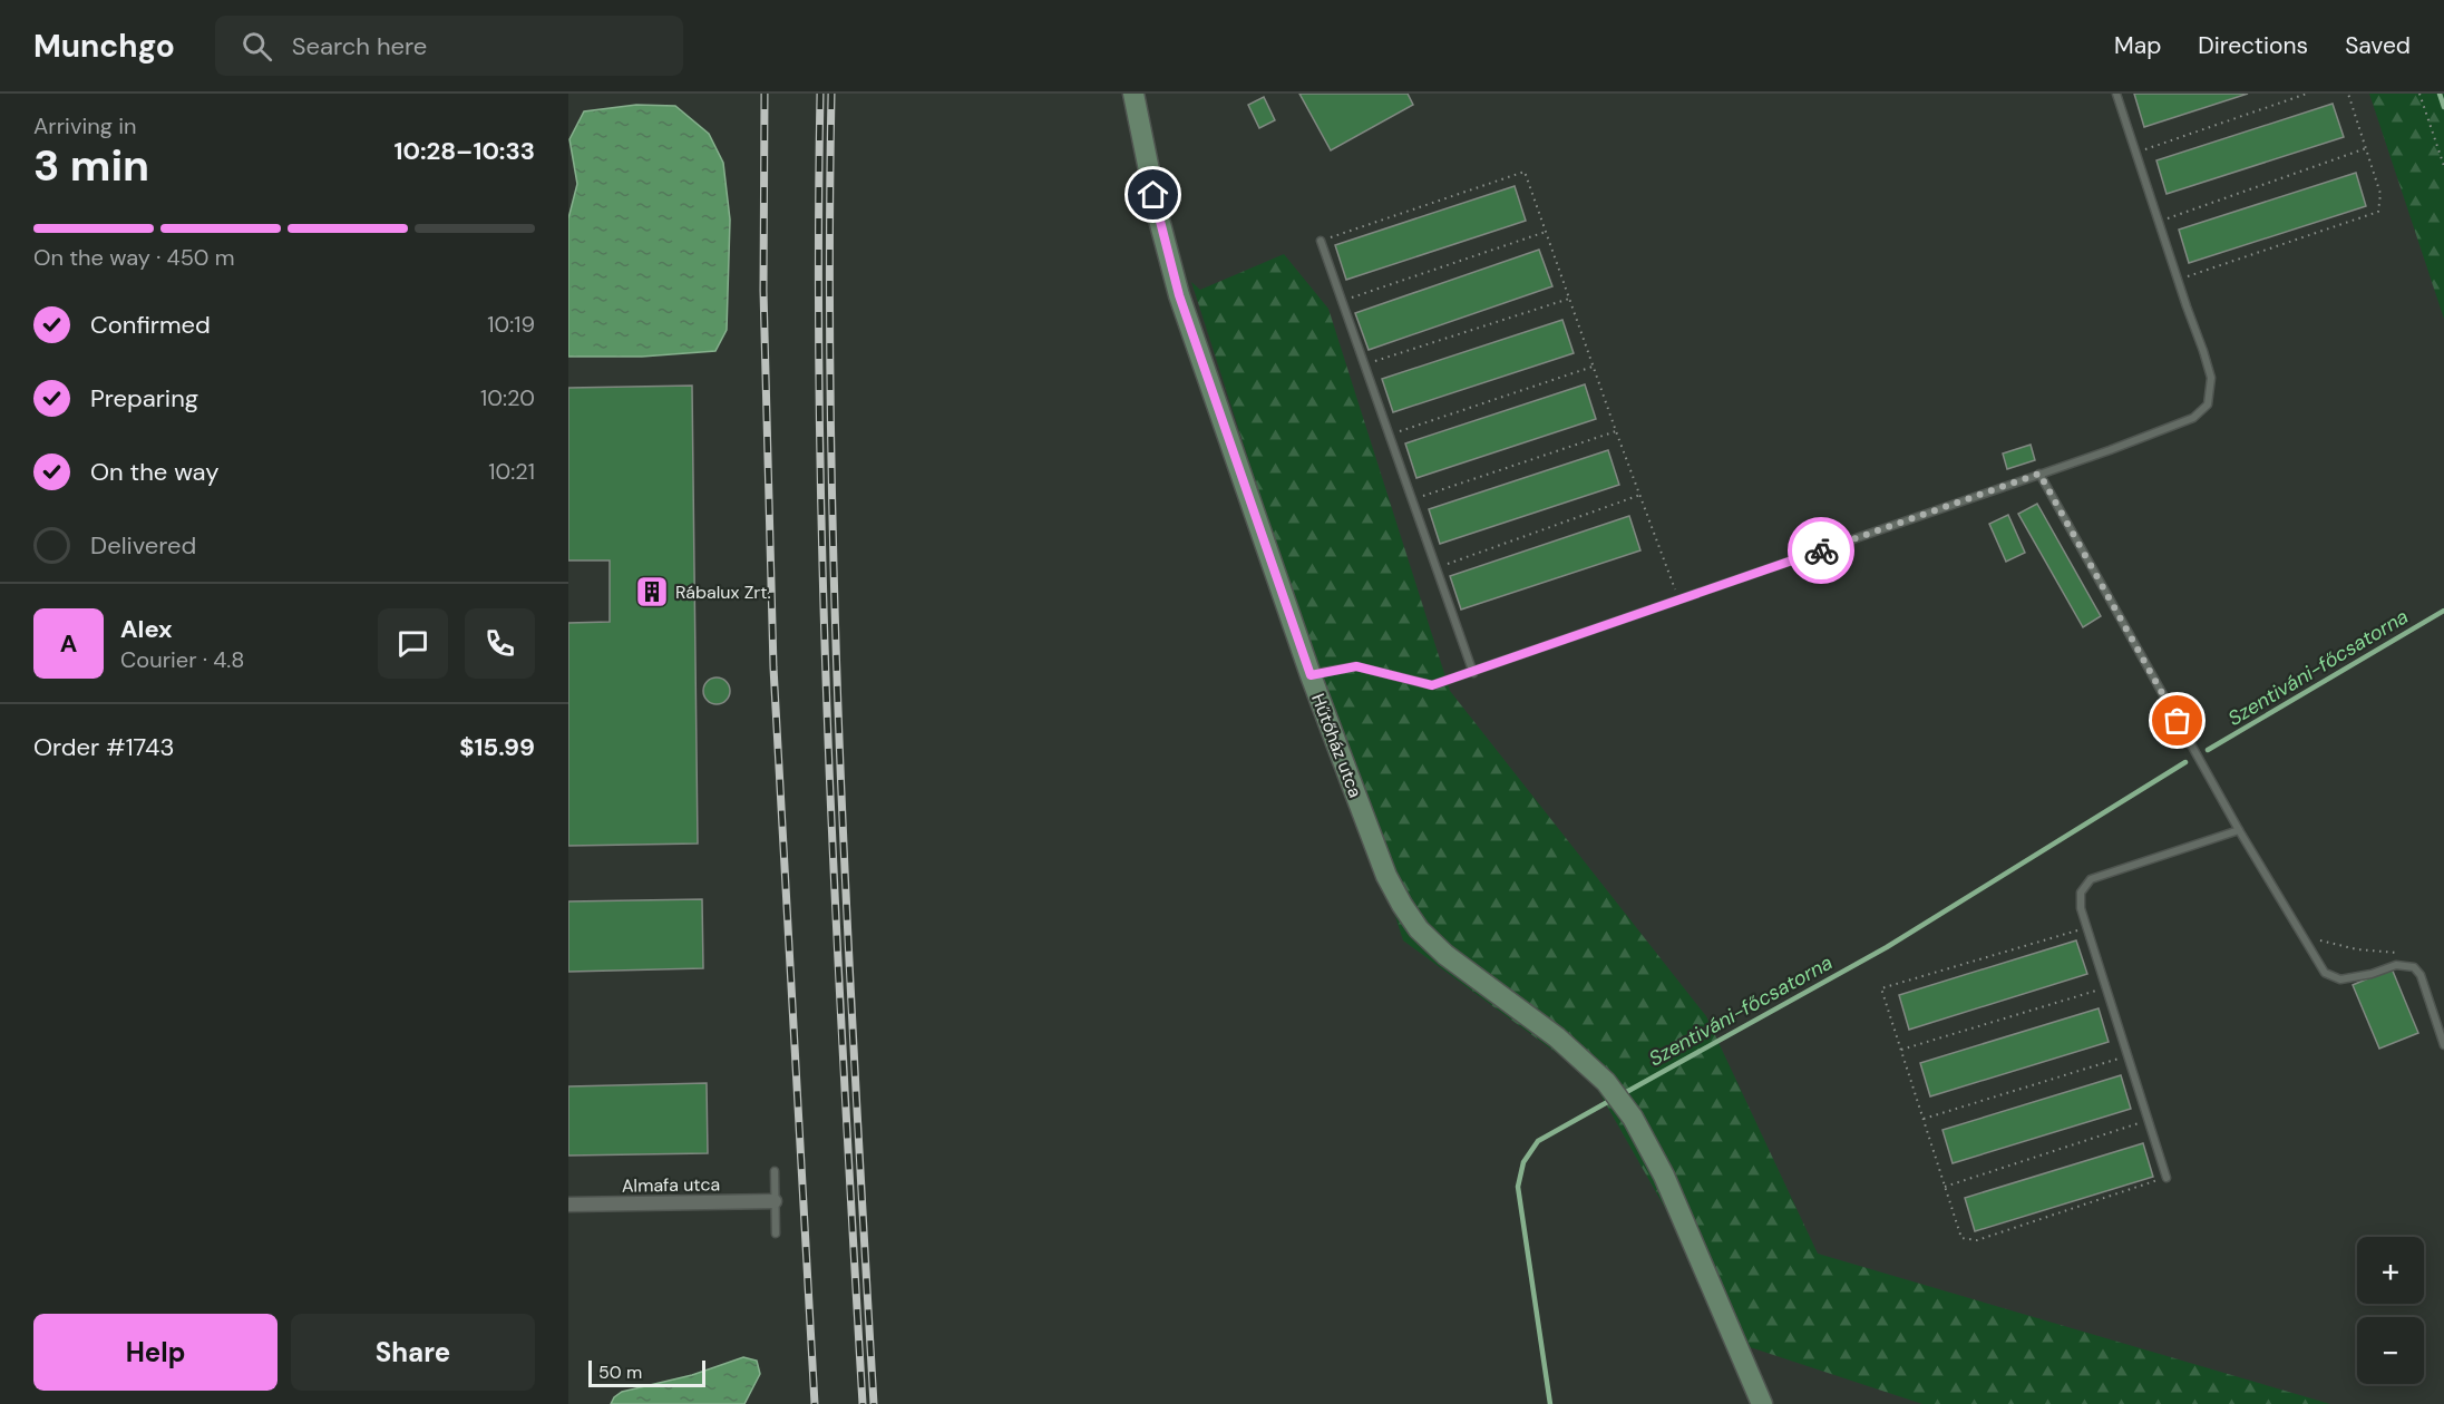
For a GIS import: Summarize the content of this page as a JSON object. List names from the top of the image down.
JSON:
{
  "streets": {
    "street": ["Hűtőház utca", "Almafa utca"]
  },
  "water": ["Szentiváni-főcsatorna"],
  "places": {
    "building": ["Rábalux Zrt."]
  },
  "scale_bar": "50 m",
  "page": {
    "header": "Munchgo",
    "search": "Search here",
    "nav": ["Map", "Directions", "Saved"],
    "heading": ["3 min", "Arriving in", "10:28–10:33"],
    "panel": [
      "Alex",
      "Courier · 4.8",
      "Order #1743",
      "$15.99"
    ],
    "bar": "On the way · 450 m",
    "list": [
      ["Confirmed", "10:19"],
      ["Preparing", "10:20"],
      ["On the way", "10:21"],
      "Delivered"
    ],
    "round": "A",
    "map_buttons": ["+", "−"],
    "buttons": ["Help", "Share"],
    "scale": "50 m"
  }
}
